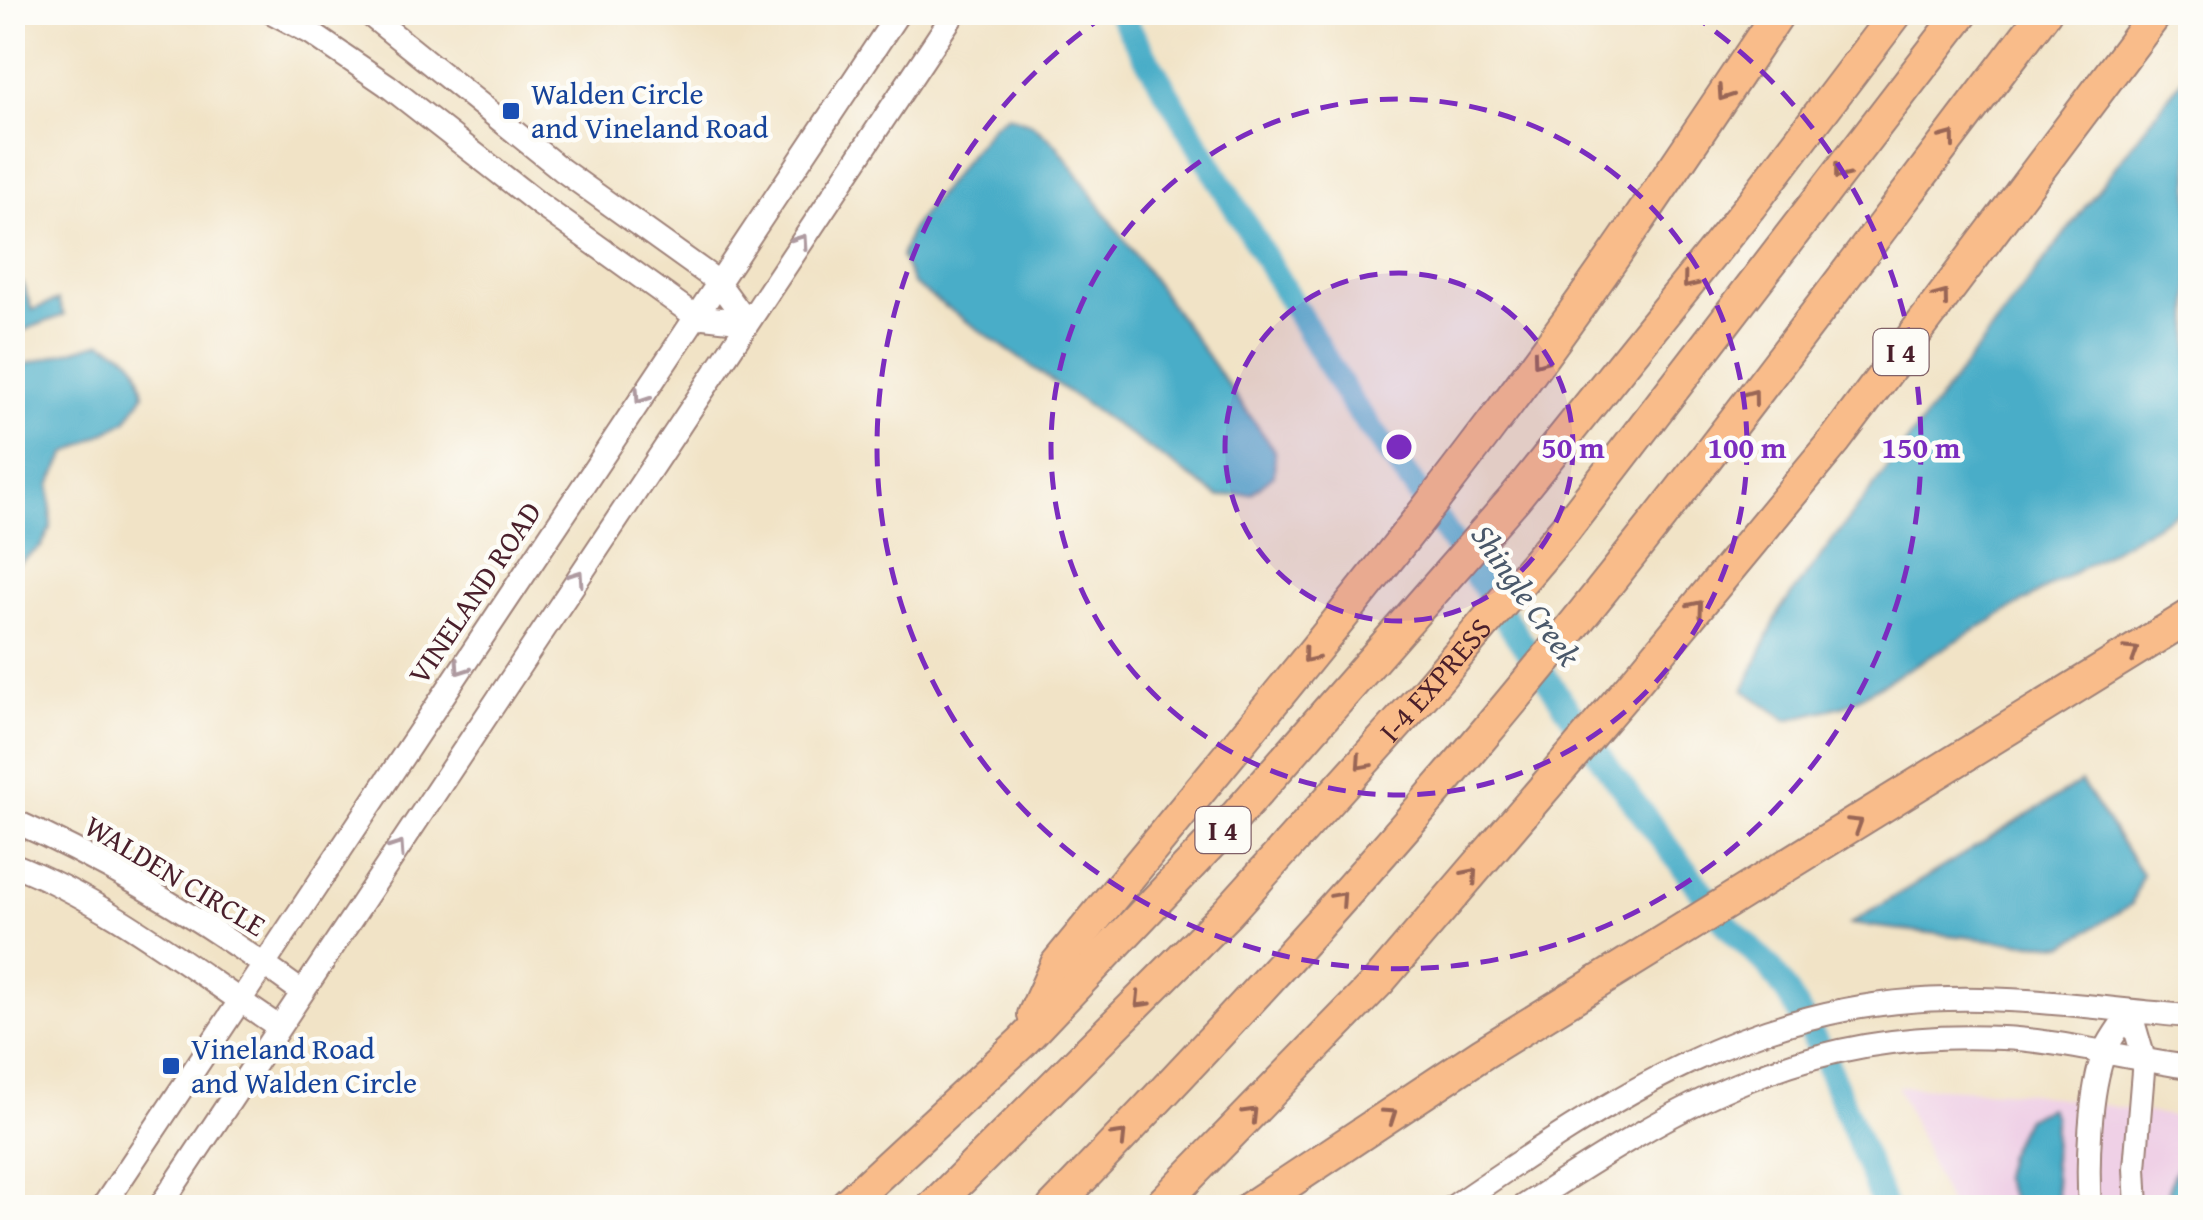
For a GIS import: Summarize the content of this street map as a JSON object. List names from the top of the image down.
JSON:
{
  "streets": {
    "highway": ["I 4", "I-4 EXPRESS"],
    "street": ["VINELAND ROAD", "WALDEN CIRCLE"]
  },
  "crossings": [
    ["VINELAND ROAD", "WALDEN CIRCLE"]
  ],
  "water": ["Shingle Creek"],
  "places": {
    "transit": ["Walden Circle and Vineland Road", "Vineland Road and Walden Circle"]
  },
  "rings": ["50 m", "100 m", "150 m"]
}
